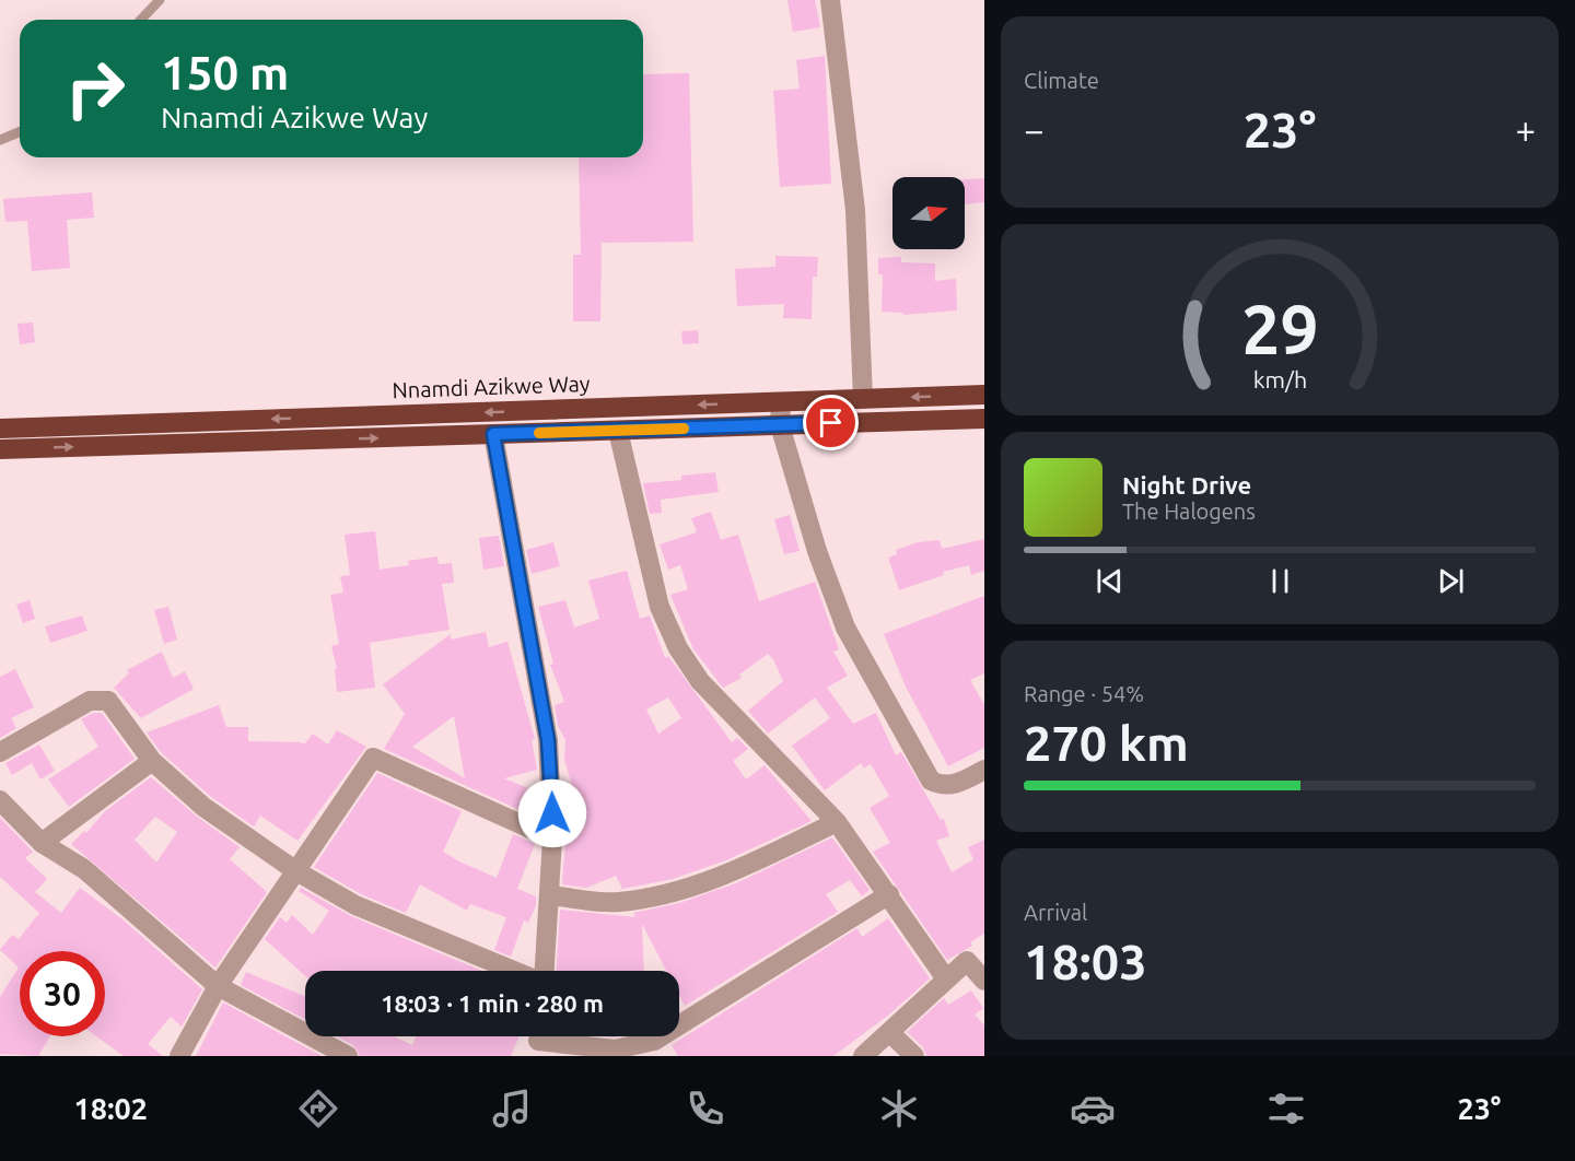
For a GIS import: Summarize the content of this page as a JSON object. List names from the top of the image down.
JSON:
{
  "streets": {
    "highway": ["Nnamdi Azikwe Way"]
  },
  "north": "right",
  "page": {
    "tile": [
      "Climate",
      ["Range · 54%", "270 km"],
      ["Arrival", "18:03"]
    ],
    "turn": ["150 m", "Nnamdi Azikwe Way"],
    "heat": ["−", "23°", "+"],
    "song": ["Night Drive", "The Halogens"],
    "limit": "30",
    "trip": "18:03 · 1 min · 280 m",
    "tabs": ["18:02", "23°"],
    "gauge": ["29", "km/h"]
  }
}
